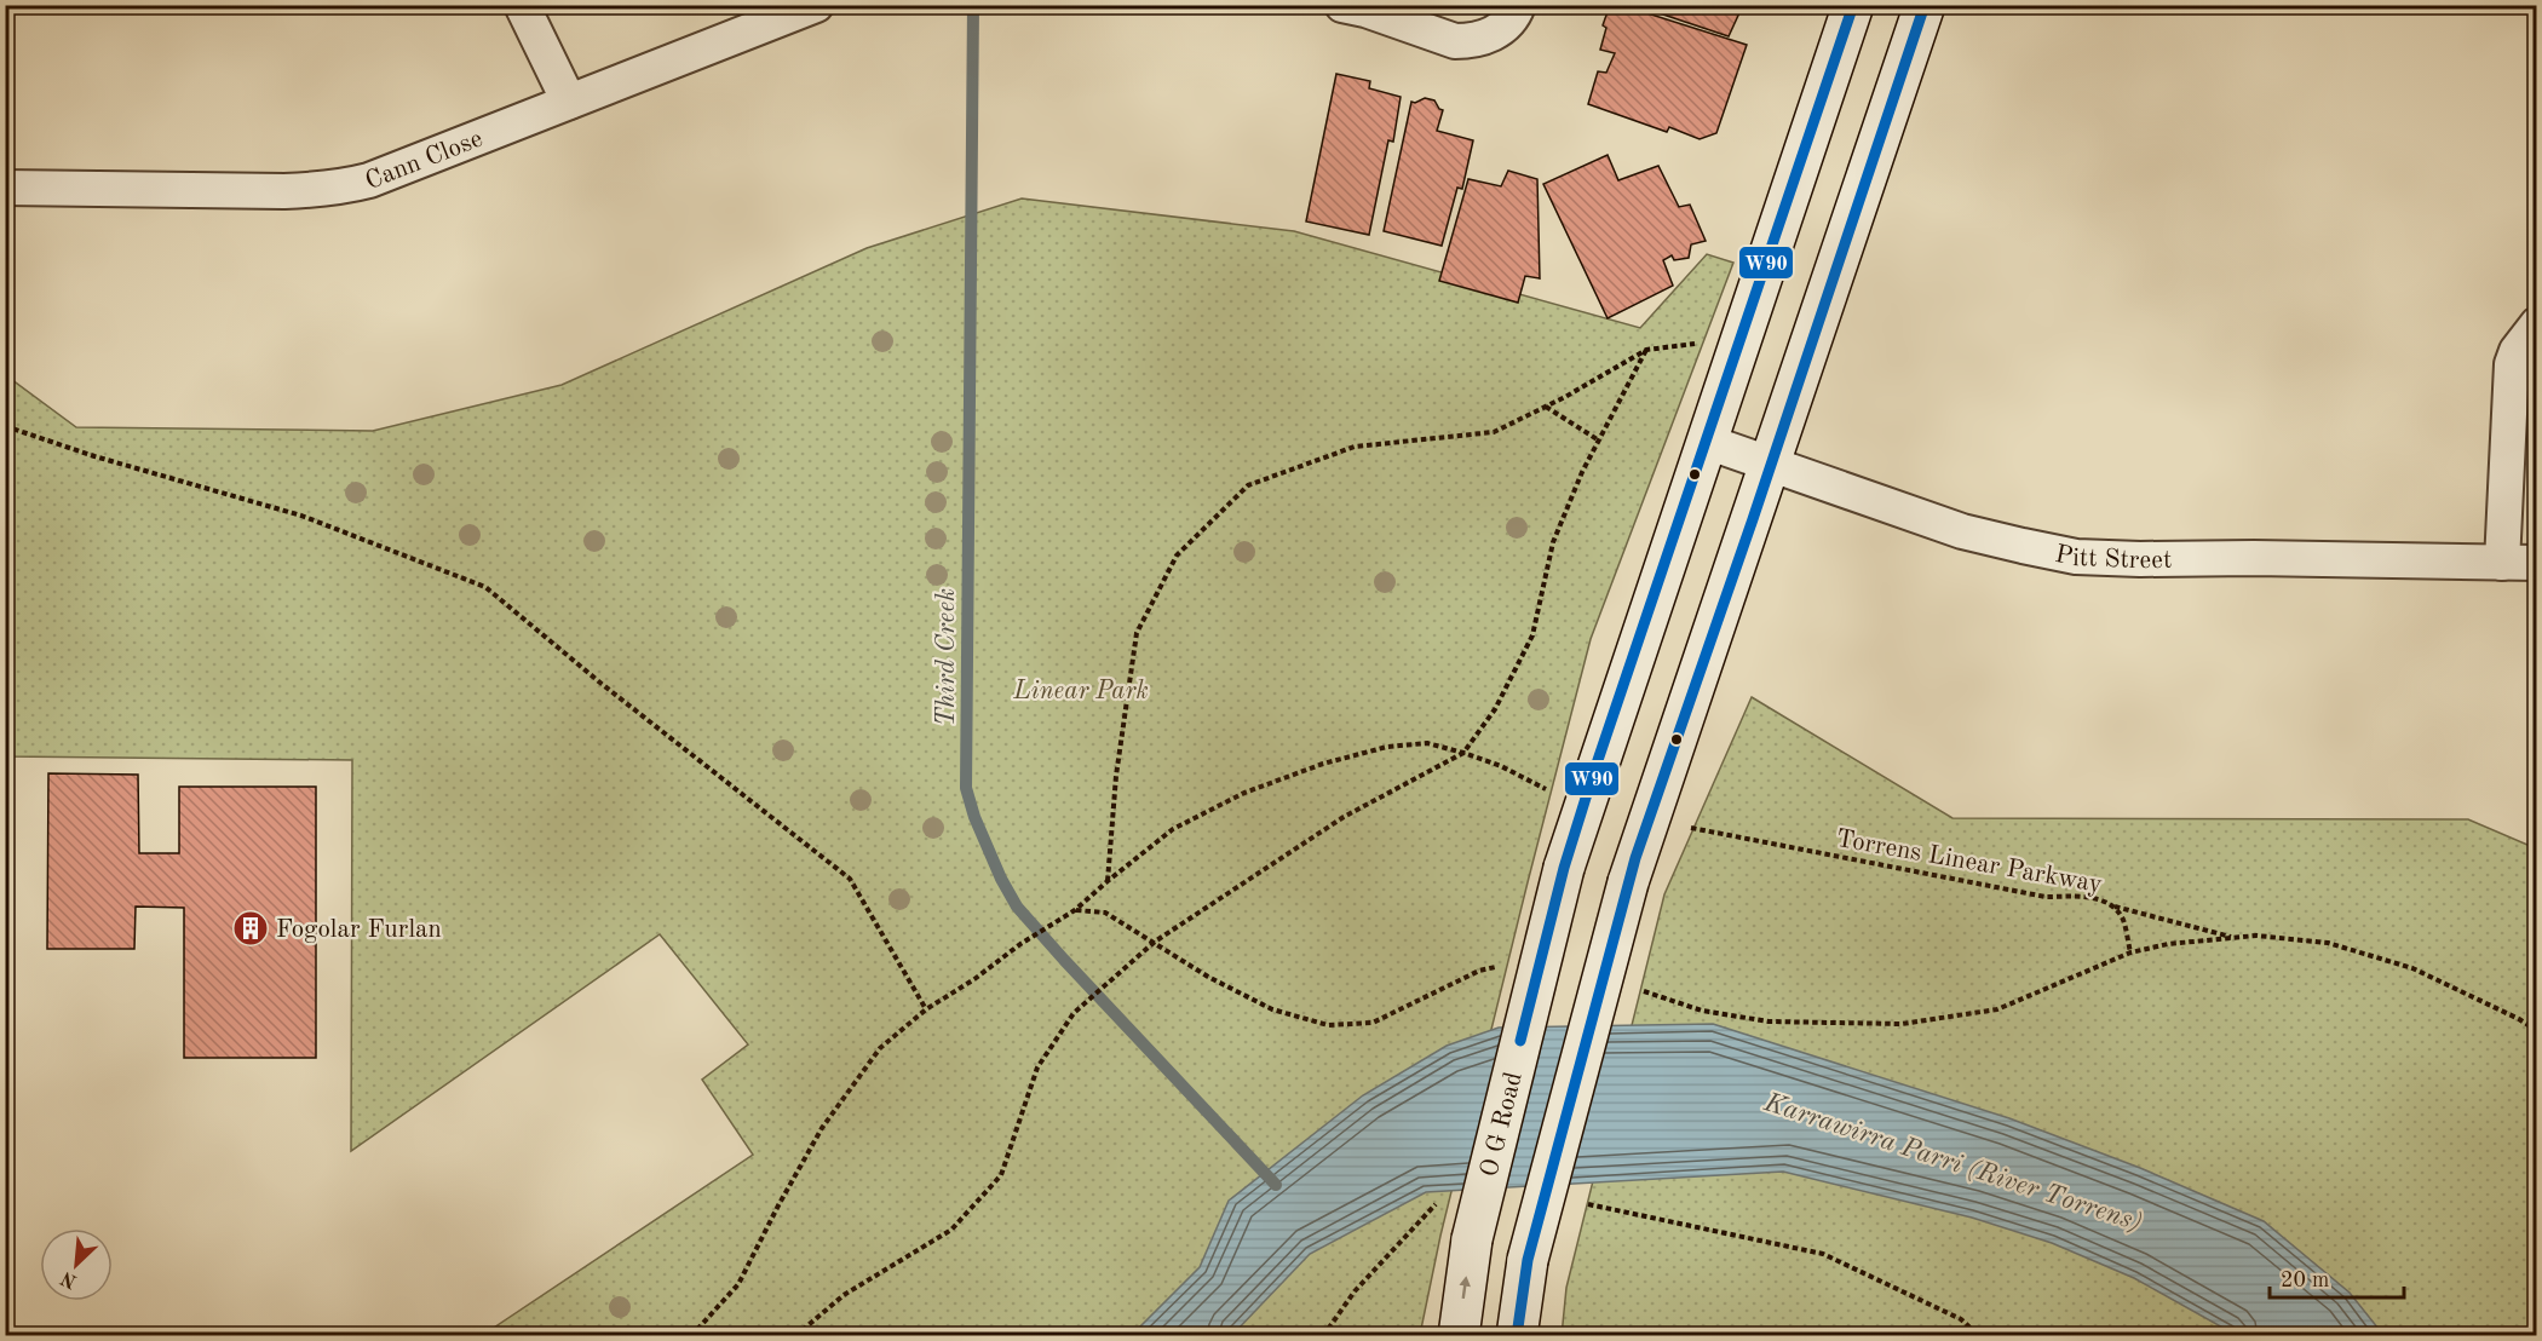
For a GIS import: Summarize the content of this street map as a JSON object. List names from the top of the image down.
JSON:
{
  "streets": {
    "main road": ["O G Road"],
    "street": ["Cann Close", "Pitt Street"],
    "path": ["Torrens Linear Parkway"]
  },
  "crossings": [
    ["Pitt Street", "O G Road"]
  ],
  "water": ["Third Creek", "Karrawirra Parri (River Torrens)"],
  "parks": ["Linear Park"],
  "places": {
    "building": ["Fogolar Furlan"]
  },
  "lines": ["transit line W90"],
  "scale_bar": "20 m",
  "north": "bottom left"
}
